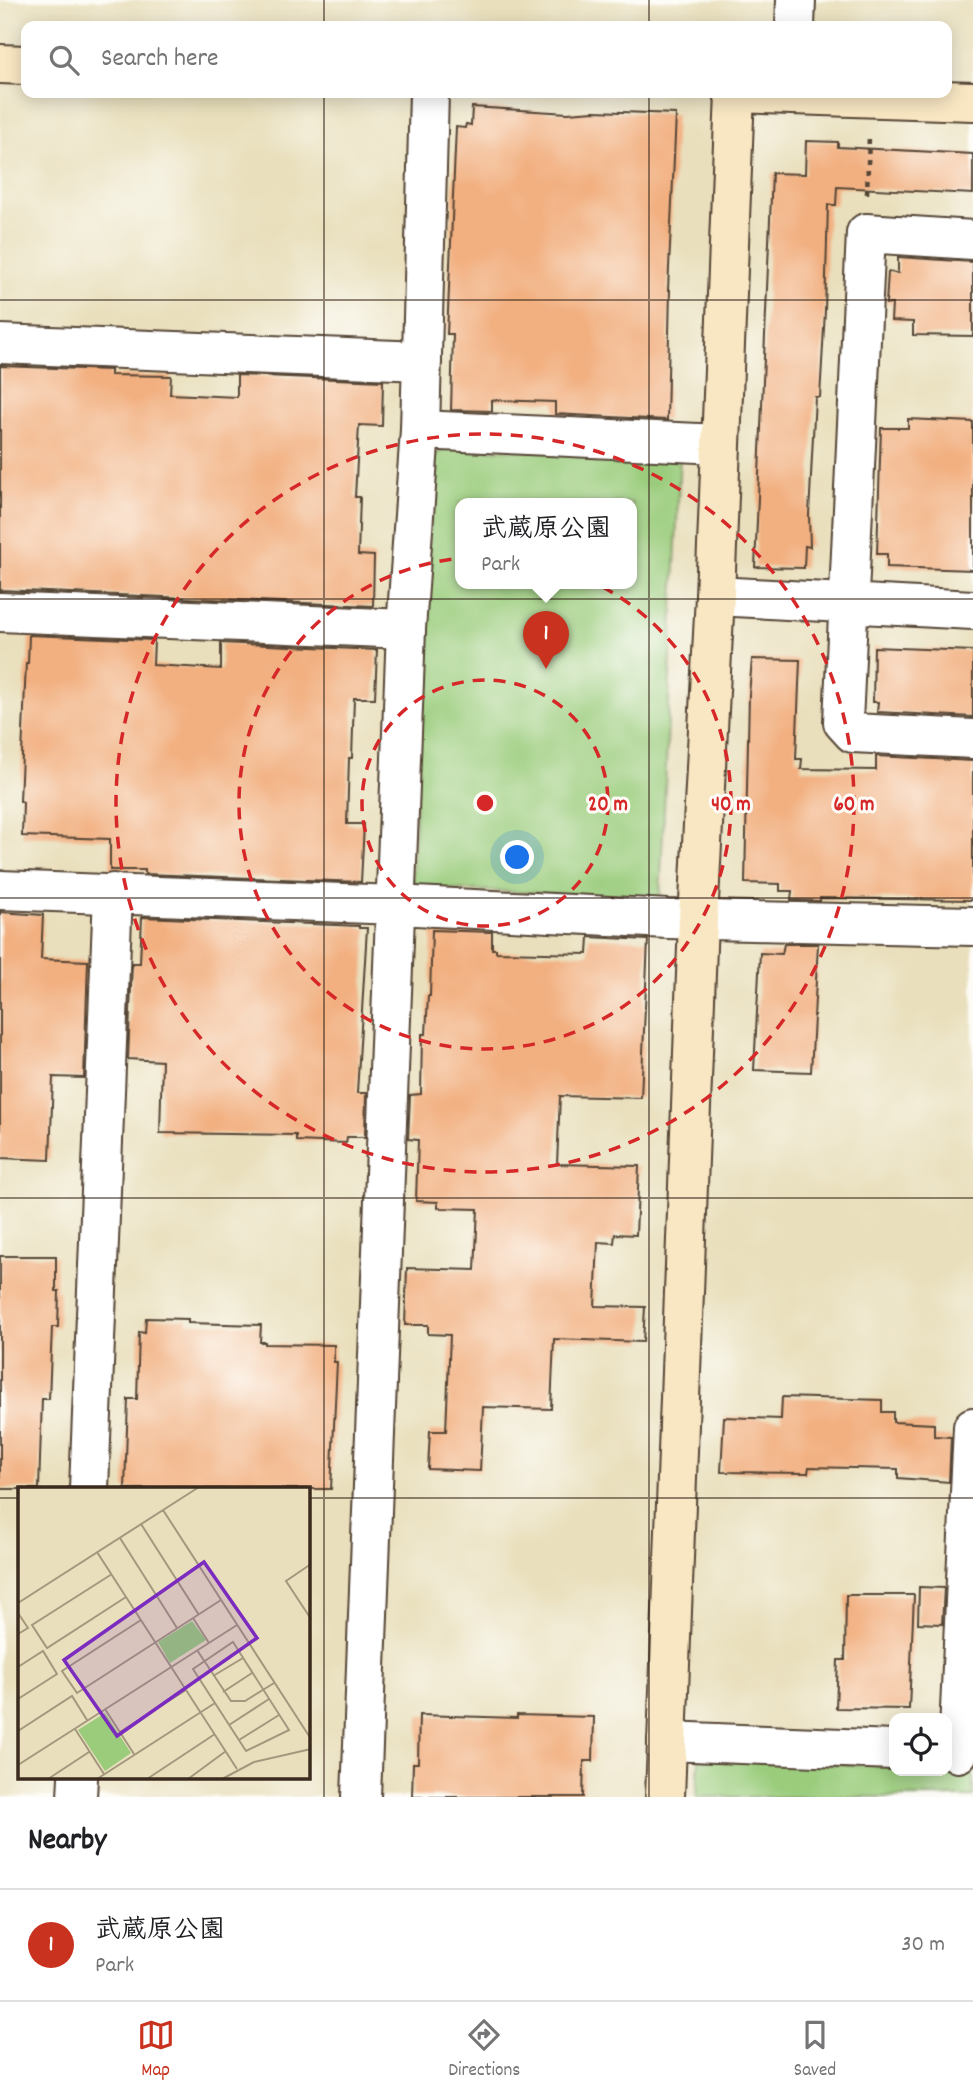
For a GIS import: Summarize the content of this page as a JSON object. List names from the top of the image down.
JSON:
{
  "page": {
    "search": "Search here",
    "popup": ["武蔵原公園", "Park"],
    "pins": "1",
    "heading": "Nearby",
    "list": [
      {
        "mark": "1",
        "name": "武蔵原公園",
        "note": "Park",
        "value": "30 m"
      }
    ],
    "nav": ["Map", "Directions", "Saved"]
  },
  "rings": ["20 m", "40 m", "60 m"]
}
